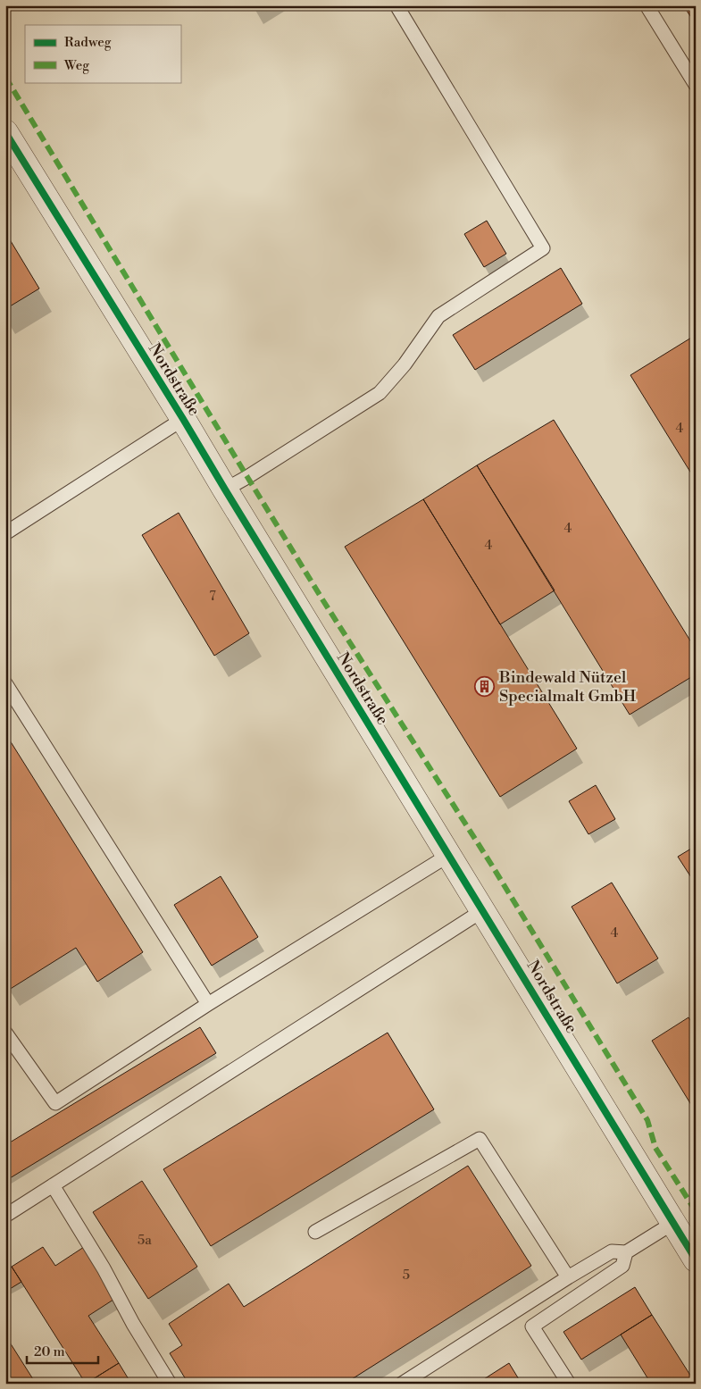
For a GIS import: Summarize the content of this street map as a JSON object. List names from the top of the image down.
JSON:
{
  "streets": {
    "street": ["Nordstraße"]
  },
  "places": {
    "building": ["Bindewald Nützel Specialmalt GmbH"]
  },
  "house_numbers": [
    "4",
    "4",
    "4",
    "7",
    "4",
    "5a",
    "5"
  ],
  "legend": ["Radweg", "Weg"],
  "scale_bar": "20 m"
}
